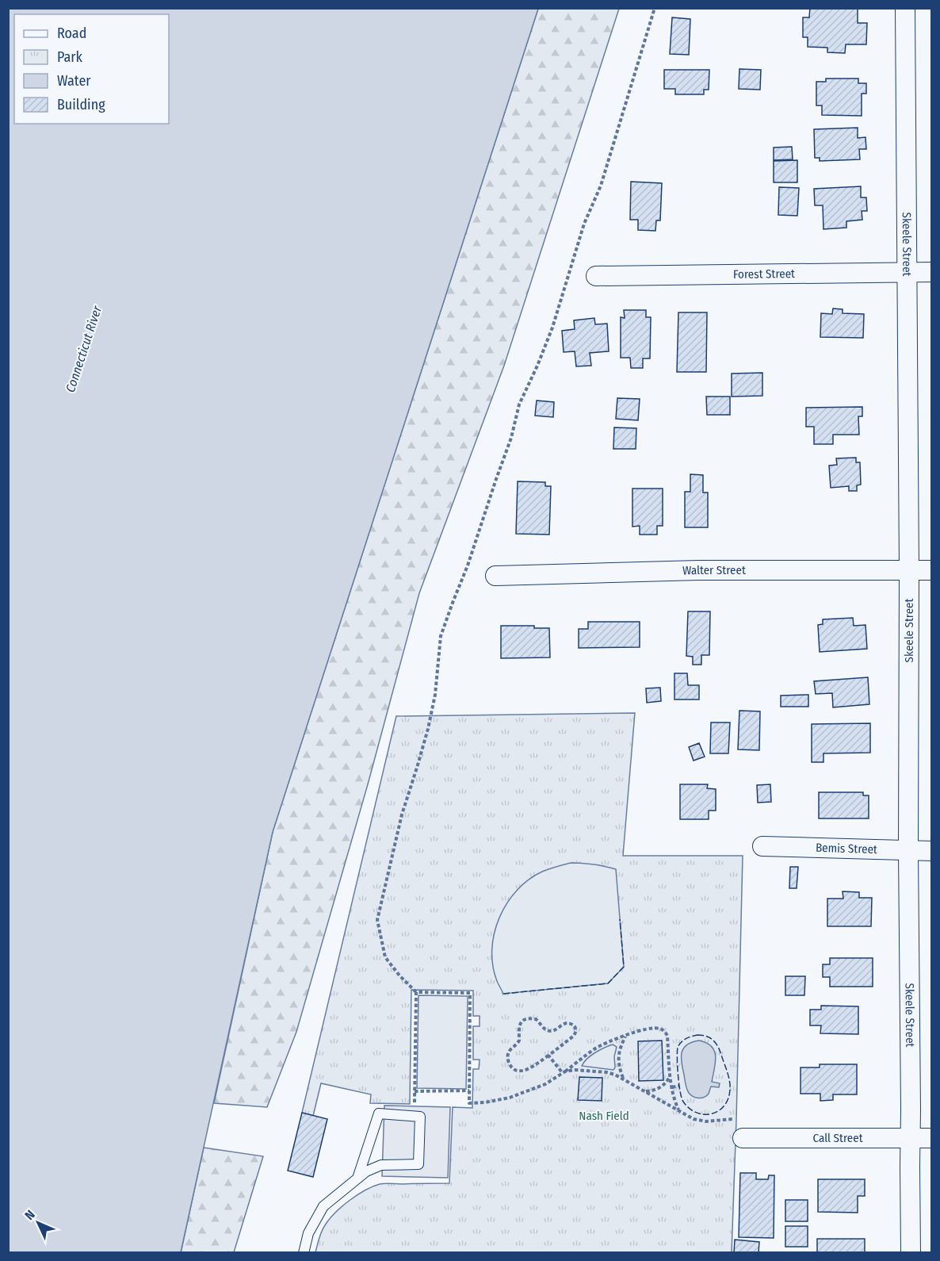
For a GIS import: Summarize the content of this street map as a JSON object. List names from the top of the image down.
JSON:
{
  "streets": {
    "street": [
      "Skeele Street",
      "Forest Street",
      "Walter Street",
      "Bemis Street",
      "Call Street"
    ]
  },
  "crossings": [
    ["Skeele Street", "Forest Street"],
    ["Skeele Street", "Walter Street"],
    ["Skeele Street", "Bemis Street"],
    ["Skeele Street", "Call Street"]
  ],
  "water": ["Connecticut River"],
  "parks": ["Nash Field"],
  "legend": [
    "Road",
    "Park",
    "Water",
    "Building"
  ],
  "north": "top left"
}
